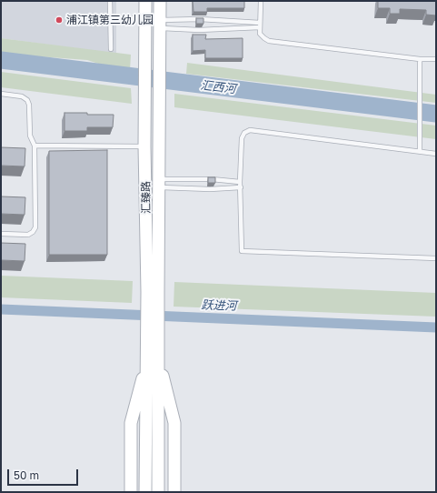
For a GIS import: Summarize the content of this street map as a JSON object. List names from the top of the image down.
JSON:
{
  "streets": {
    "street": ["汇臻路"]
  },
  "water": ["汇西河", "跃进河"],
  "places": ["浦江镇第三幼儿园"],
  "scale_bar": "50 m"
}
